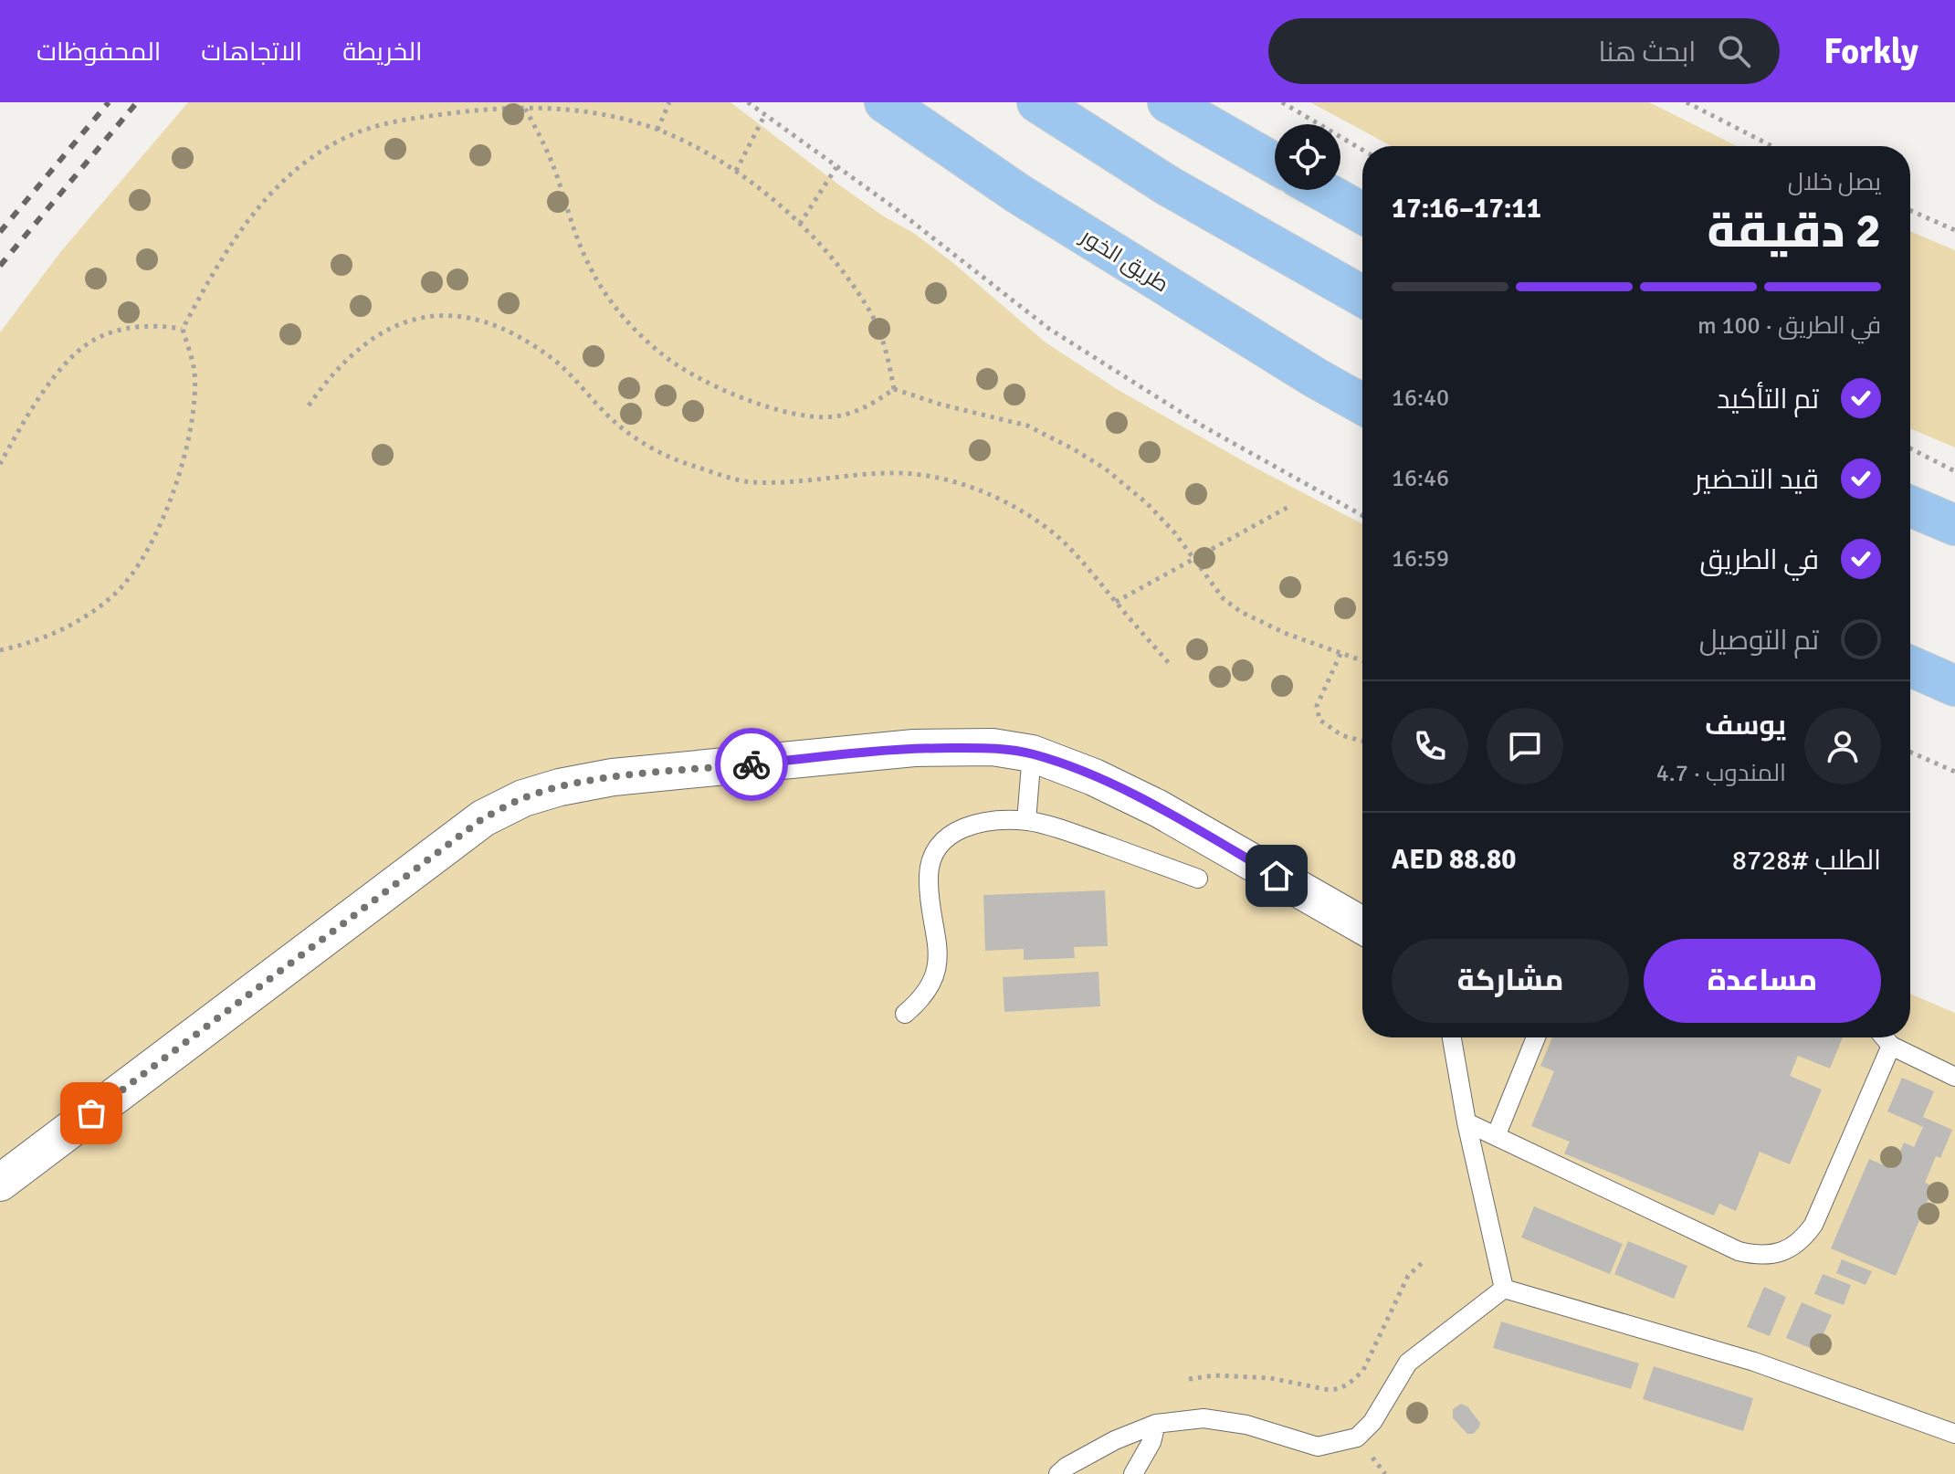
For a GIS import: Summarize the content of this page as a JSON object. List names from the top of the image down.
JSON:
{
  "streets": {
    "highway": ["طريق الخور"]
  },
  "page": {
    "header": "Forkly",
    "search": "ابحث هنا",
    "nav": ["الخريطة", "الاتجاهات", "المحفوظات"],
    "heading": ["2 دقيقة", "يصل خلال", "17:11–17:16"],
    "panel": [
      "يوسف",
      "المندوب · 4.7",
      "الطلب #8728",
      "AED 88.80"
    ],
    "bar": "في الطريق · 100 m",
    "list": [
      ["تم التأكيد", "16:40"],
      ["قيد التحضير", "16:46"],
      ["في الطريق", "16:59"],
      "تم التوصيل"
    ],
    "buttons": ["مساعدة", "مشاركة"]
  }
}
